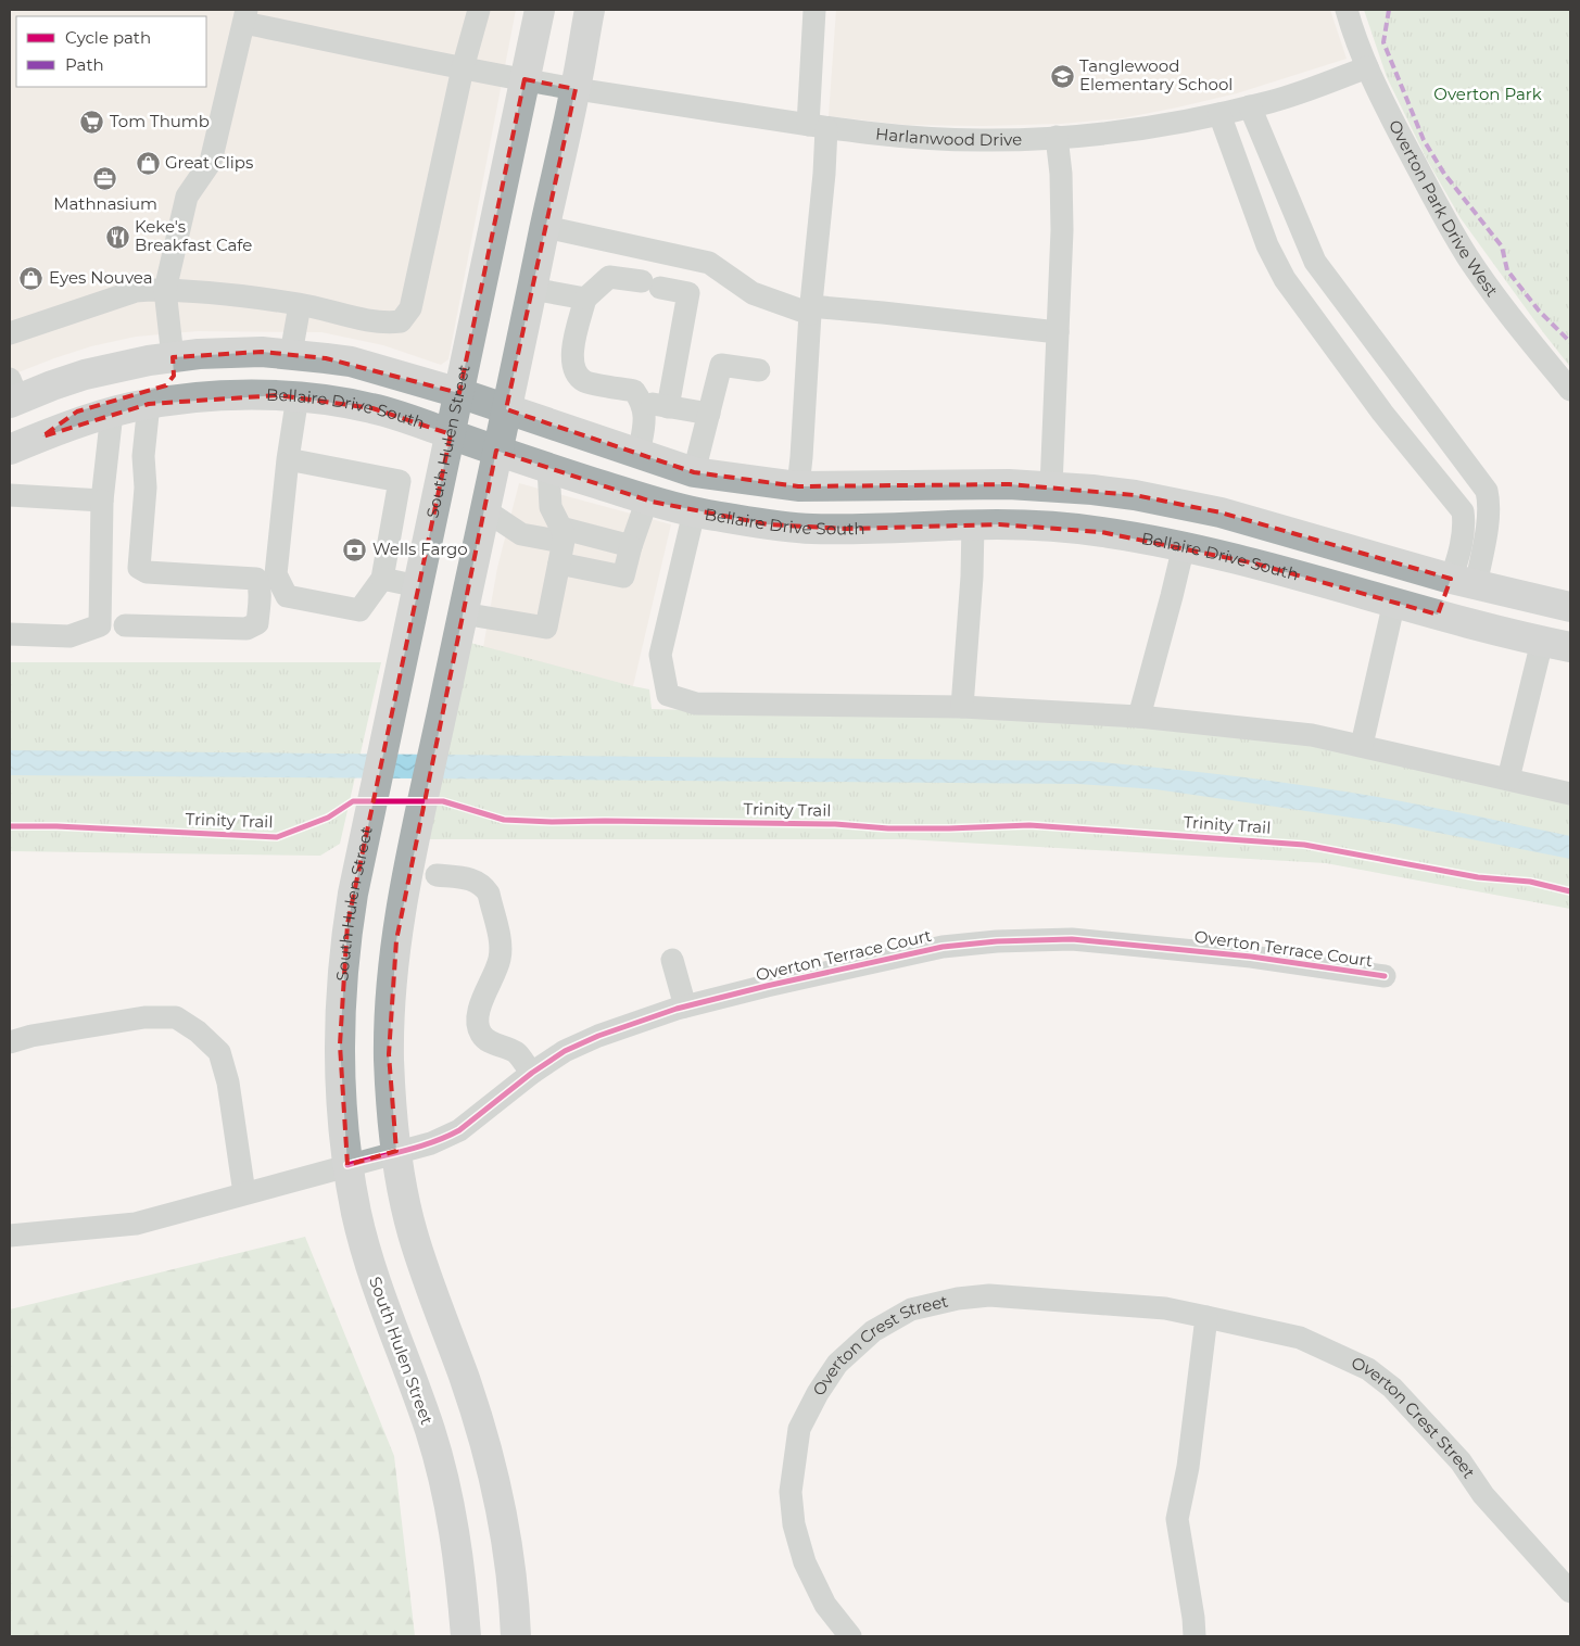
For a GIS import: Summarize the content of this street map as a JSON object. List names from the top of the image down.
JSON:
{
  "streets": {
    "main road": ["Bellaire Drive South", "South Hulen Street"],
    "street": [
      "Harlanwood Drive",
      "Overton Park Drive West",
      "Overton Terrace Court",
      "Overton Crest Street"
    ],
    "cycle path": ["Trinity Trail"]
  },
  "crossings": [
    ["Harlanwood Drive", "Overton Park Drive West"],
    ["Harlanwood Drive", "South Hulen Street"],
    ["Bellaire Drive South", "South Hulen Street"],
    ["South Hulen Street", "Overton Terrace Court"]
  ],
  "parks": ["Overton Park"],
  "places": {
    "school or university": ["Tanglewood Elementary School"],
    "supermarket": ["Tom Thumb"],
    "shop": ["Great Clips", "Eyes Nouvea"],
    "office": ["Mathnasium"],
    "restaurant": ["Keke's Breakfast Cafe"],
    "bank": ["Wells Fargo"]
  },
  "legend": ["Cycle path", "Path"]
}
